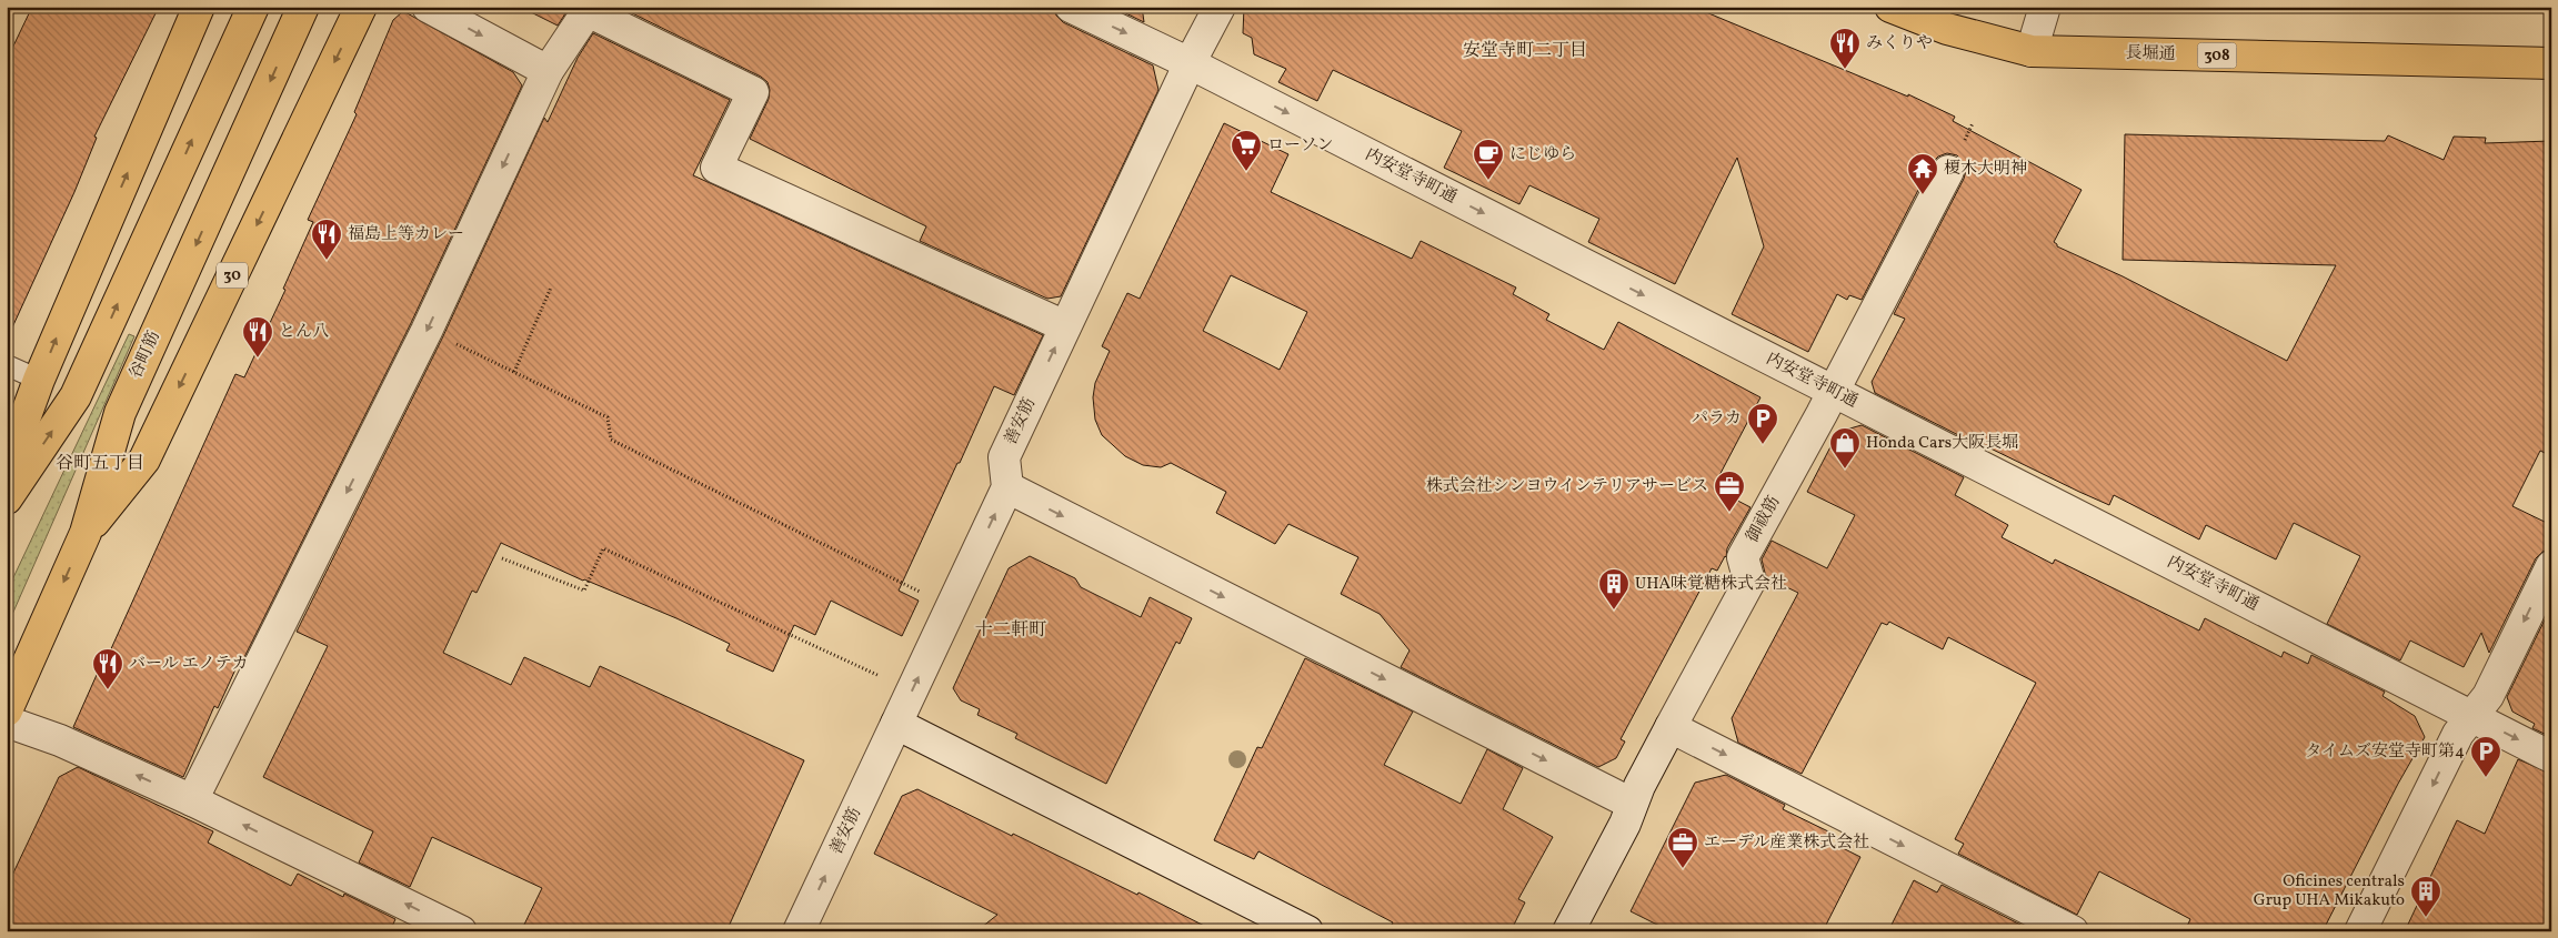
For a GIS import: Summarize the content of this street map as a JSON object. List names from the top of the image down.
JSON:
{
  "streets": {
    "main road": [
      "長堀通",
      "308",
      "30",
      "谷町筋"
    ],
    "street": ["内安堂寺町通", "善安筋", "御祓筋"]
  },
  "crossings": [
    ["内安堂寺町通", "善安筋"],
    ["内安堂寺町通", "御祓筋"],
    ["30", "谷町筋"]
  ],
  "one_way": ["内安堂寺町通", "善安筋"],
  "districts": ["安堂寺町二丁目", "谷町五丁目", "十二軒町"],
  "places": {
    "restaurant": [
      "みくりや",
      "福島上等カレー",
      "とん八",
      "バール エノテカ"
    ],
    "supermarket": ["ローソン"],
    "cafe": ["にじゆら"],
    "temple": ["榎木大明神"],
    "parking": ["パラカ", "タイムズ安堂寺町第4"],
    "shop": ["Honda Cars大阪長堀"],
    "office": ["株式会社シンヨウインテリアサービス", "エーデル産業株式会社"],
    "building": ["UHA味覚糖株式会社", "Oficines centrals Grup UHA Mikakuto"]
  }
}
